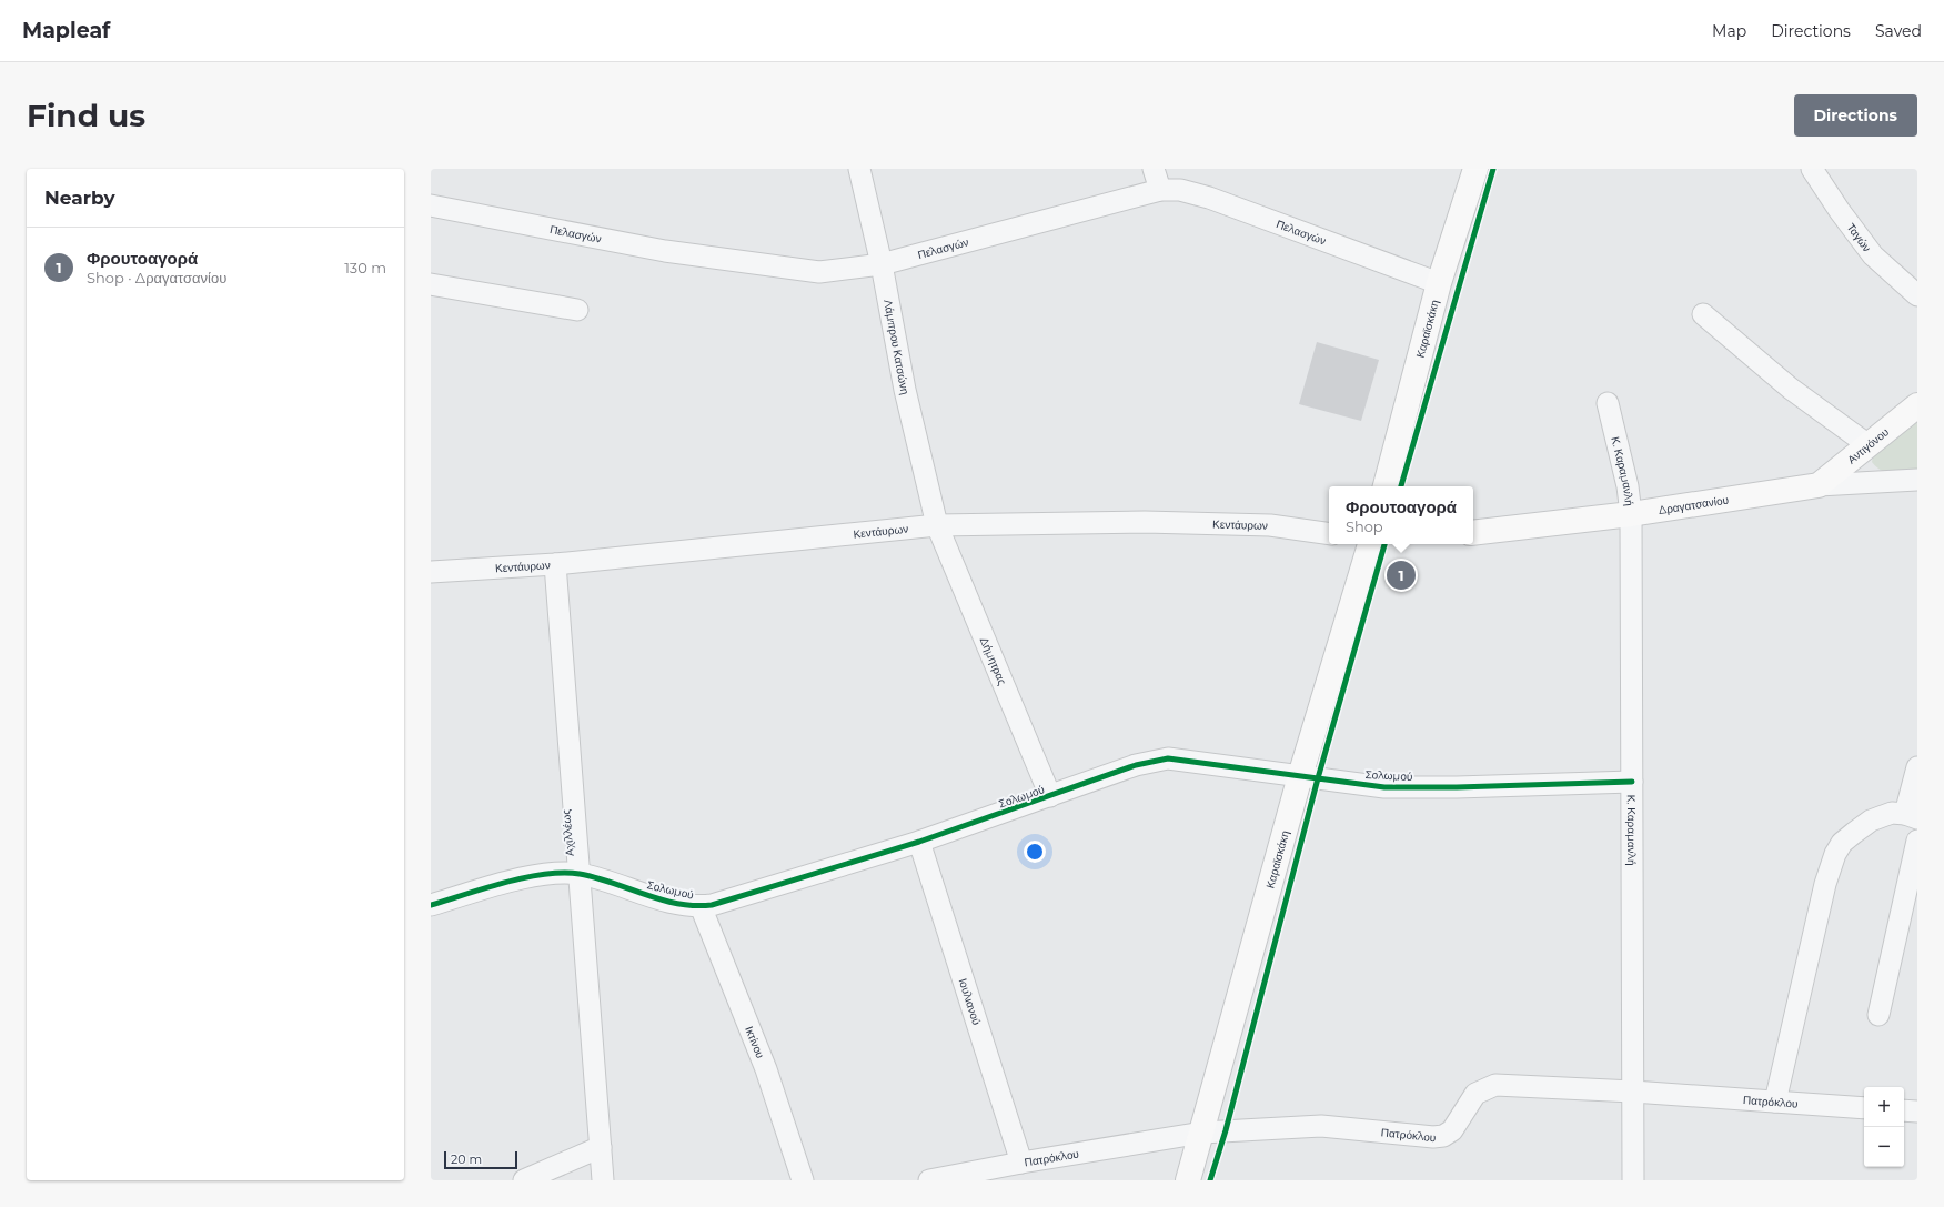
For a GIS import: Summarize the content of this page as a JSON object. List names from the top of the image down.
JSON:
{
  "streets": {
    "main road": ["Καραϊσκάκη", "Αντιγόνου", "Δραγατσανίου"],
    "street": [
      "Πελασγών",
      "Ταγών",
      "Λάμπρου Κατσώνη",
      "Κ. Καραμανλή",
      "Κεντάυρων",
      "Δήμητρας",
      "Σολωμού",
      "Αχιλλέως",
      "Ιουλιανού",
      "Ικτίνου",
      "Πατρόκλου"
    ]
  },
  "crossings": [
    ["Πελασγών", "Καραϊσκάκη"],
    ["Πελασγών", "Λάμπρου Κατσώνη"],
    ["Καραϊσκάκη", "Σολωμού"],
    ["Καραϊσκάκη", "Πατρόκλου"],
    ["Λάμπρου Κατσώνη", "Κεντάυρων"],
    ["Λάμπρου Κατσώνη", "Δήμητρας"],
    ["Αντιγόνου", "Δραγατσανίου"],
    ["Κ. Καραμανλή", "Δραγατσανίου"],
    ["Κ. Καραμανλή", "Σολωμού"],
    ["Κ. Καραμανλή", "Πατρόκλου"],
    ["Κεντάυρων", "Δήμητρας"],
    ["Κεντάυρων", "Αχιλλέως"],
    ["Δήμητρας", "Σολωμού"],
    ["Σολωμού", "Αχιλλέως"],
    ["Σολωμού", "Ιουλιανού"],
    ["Σολωμού", "Ικτίνου"],
    ["Ιουλιανού", "Πατρόκλου"]
  ],
  "scale_bar": "20 m",
  "page": {
    "header": "Mapleaf",
    "nav": ["Map", "Directions", "Saved"],
    "buttons": "Directions",
    "title": "Find us",
    "heading": "Nearby",
    "list": [
      {
        "mark": "1",
        "name": "Φρουτοαγορά",
        "note": "Shop · Δραγατσανίου",
        "value": "130 m"
      }
    ],
    "popup": ["Φρουτοαγορά", "Shop"],
    "pins": "1",
    "map_buttons": ["+", "−"],
    "scale": "20 m"
  }
}
